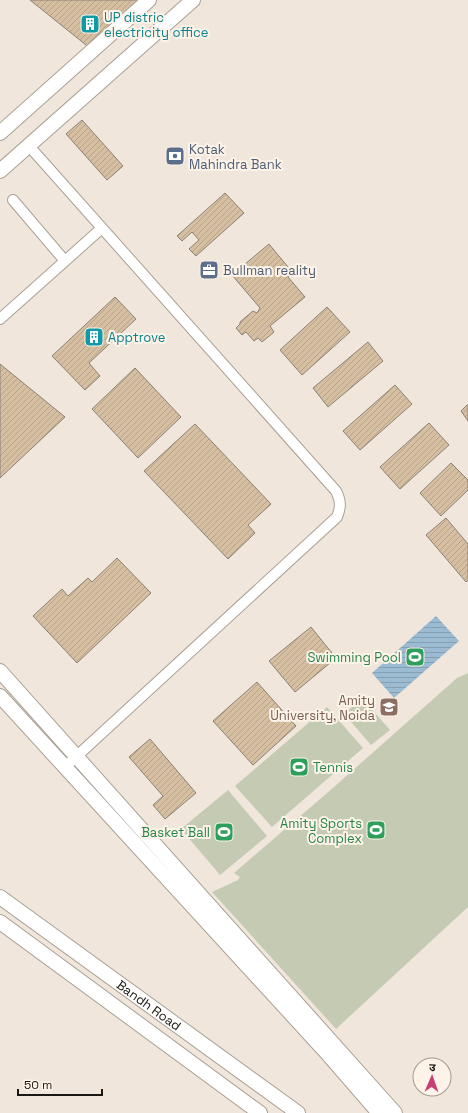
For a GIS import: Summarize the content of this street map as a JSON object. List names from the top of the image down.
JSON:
{
  "streets": {
    "street": ["Bandh Road"]
  },
  "places": {
    "building": ["UP distric electricity office", "Apptrove"],
    "bank": ["Kotak Mahindra Bank"],
    "office": ["Bullman reality"],
    "sports": [
      "Swimming Pool",
      "Tennis",
      "Amity Sports Complex",
      "Basket Ball"
    ],
    "school or university": ["Amity University, Noida"]
  },
  "scale_bar": "50 m",
  "north": "top"
}
